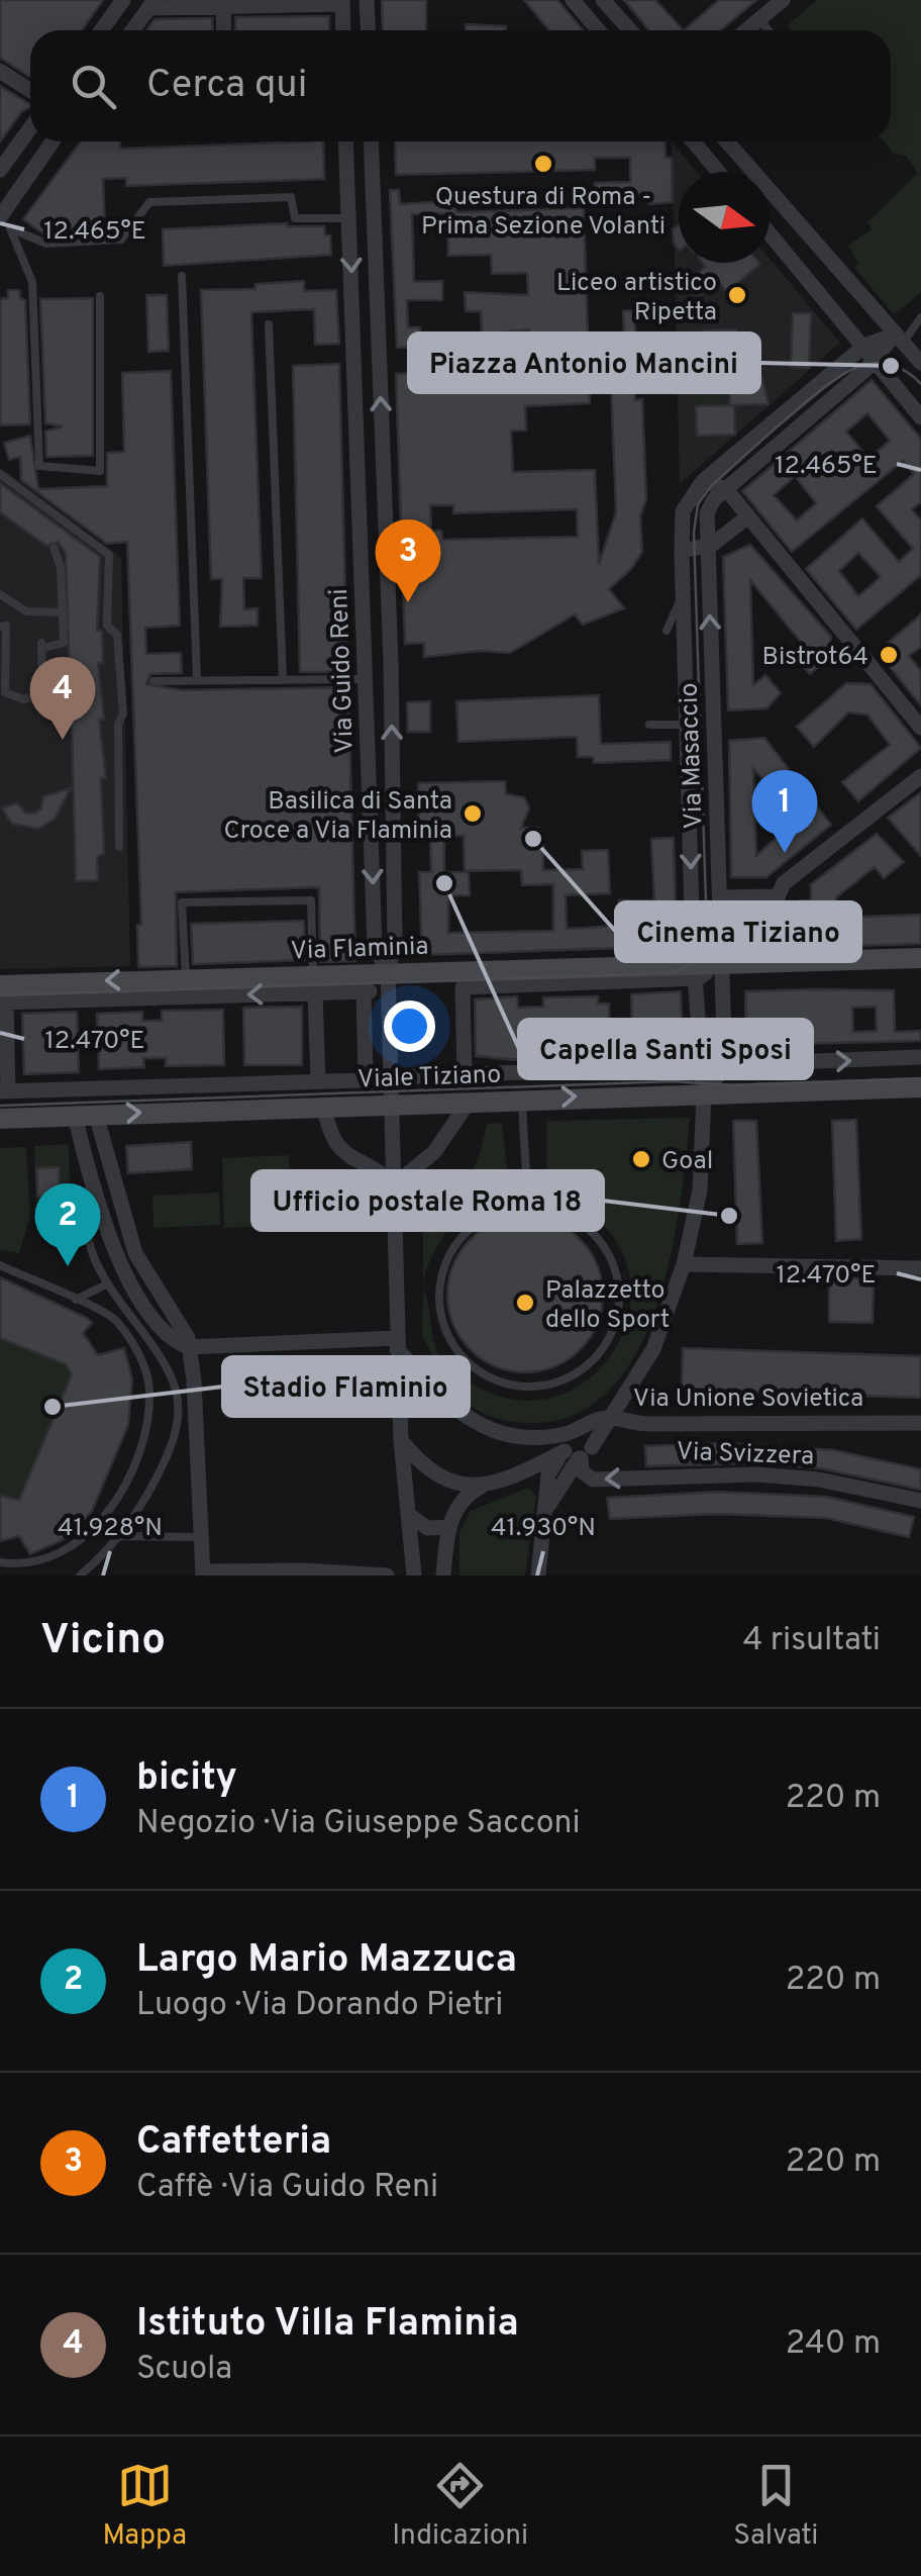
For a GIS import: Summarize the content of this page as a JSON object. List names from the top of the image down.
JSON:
{
  "streets": {
    "street": [
      "Via Guido Reni",
      "Via Masaccio",
      "Via Flaminia",
      "Viale Tiziano",
      "Via Unione Sovietica",
      "Via Svizzera"
    ]
  },
  "crossings": [
    ["Via Guido Reni", "Via Flaminia"],
    ["Via Masaccio", "Via Flaminia"],
    ["Via Masaccio", "Viale Tiziano"],
    ["Via Masaccio", "Via Unione Sovietica"],
    ["Via Masaccio", "Via Svizzera"],
    ["Via Flaminia", "Viale Tiziano"]
  ],
  "one_way": ["Via Svizzera"],
  "places": [
    "Questura di Roma - Prima Sezione Volanti",
    "Liceo artistico Ripetta",
    "Piazza Antonio Mancini",
    "Bistrot64",
    "Basilica di Santa Croce a Via Flaminia",
    "Cinema Tiziano",
    "Capella Santi Sposi",
    "Goal",
    "Ufficio postale Roma 18",
    "Palazzetto dello Sport",
    "Stadio Flaminio"
  ],
  "north": "right",
  "page": {
    "search": "Cerca qui",
    "pins": [
      "3",
      "4",
      "1",
      "2"
    ],
    "heading": ["Vicino", "4 risultati"],
    "list": [
      {
        "mark": "1",
        "name": "bicity",
        "note": "Negozio · Via Giuseppe Sacconi",
        "value": "220 m"
      },
      {
        "mark": "2",
        "name": "Largo Mario Mazzuca",
        "note": "Luogo · Via Dorando Pietri",
        "value": "220 m"
      },
      {
        "mark": "3",
        "name": "Caffetteria",
        "note": "Caffè · Via Guido Reni",
        "value": "220 m"
      },
      {
        "mark": "4",
        "name": "Istituto Villa Flaminia",
        "note": "Scuola",
        "value": "240 m"
      }
    ],
    "nav": ["Mappa", "Indicazioni", "Salvati"]
  },
  "coordinates": [
    "12.465°E",
    "12.470°E",
    "41.928°N",
    "41.930°N"
  ]
}
